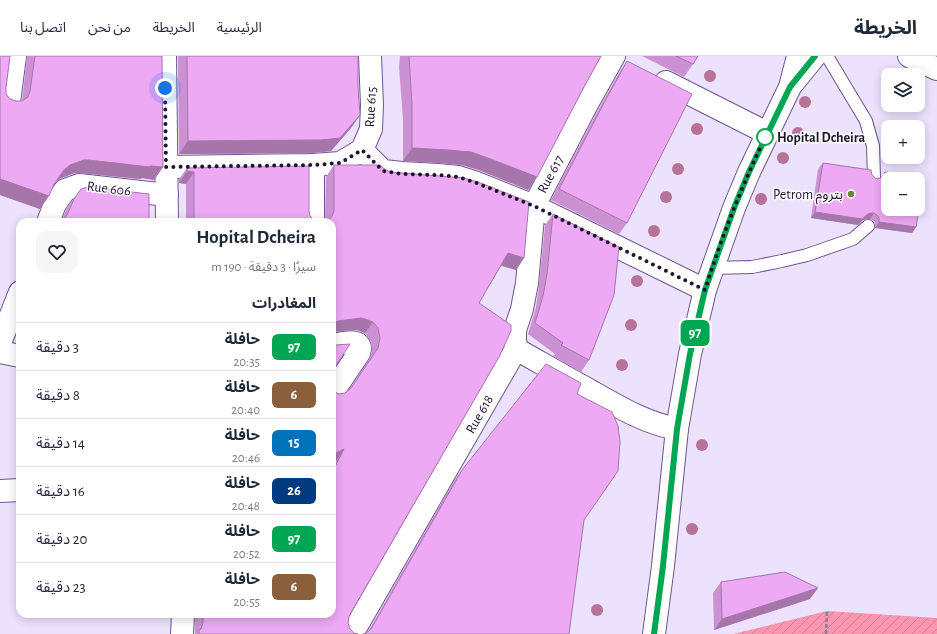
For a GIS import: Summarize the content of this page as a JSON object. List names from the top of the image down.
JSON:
{
  "streets": {
    "street": [
      "Rue 615",
      "Rue 617",
      "Rue 606",
      "Rue 618"
    ]
  },
  "crossings": [
    ["Rue 617", "Rue 618"]
  ],
  "places": ["Hopital Dcheira", "Petrom بتروم"],
  "lines": ["bus line 97"],
  "page": {
    "header": "الخريطة",
    "nav": [
      "الرئيسية",
      "الخريطة",
      "من نحن",
      "اتصل بنا"
    ],
    "on_map": "97",
    "map_buttons": ["+", "−"],
    "heading": [
      ["Hopital Dcheira", "سيرًا · 3 دقيقة · 190 m"],
      "المغادرات"
    ],
    "list": [
      {
        "mark": "97",
        "name": "حافلة",
        "note": "20:35",
        "value": "3 دقيقة"
      },
      {
        "mark": "6",
        "name": "حافلة",
        "note": "20:40",
        "value": "8 دقيقة"
      },
      {
        "mark": "15",
        "name": "حافلة",
        "note": "20:46",
        "value": "14 دقيقة"
      },
      {
        "mark": "26",
        "name": "حافلة",
        "note": "20:48",
        "value": "16 دقيقة"
      },
      {
        "mark": "97",
        "name": "حافلة",
        "note": "20:52",
        "value": "20 دقيقة"
      },
      {
        "mark": "6",
        "name": "حافلة",
        "note": "20:55",
        "value": "23 دقيقة"
      }
    ]
  }
}
